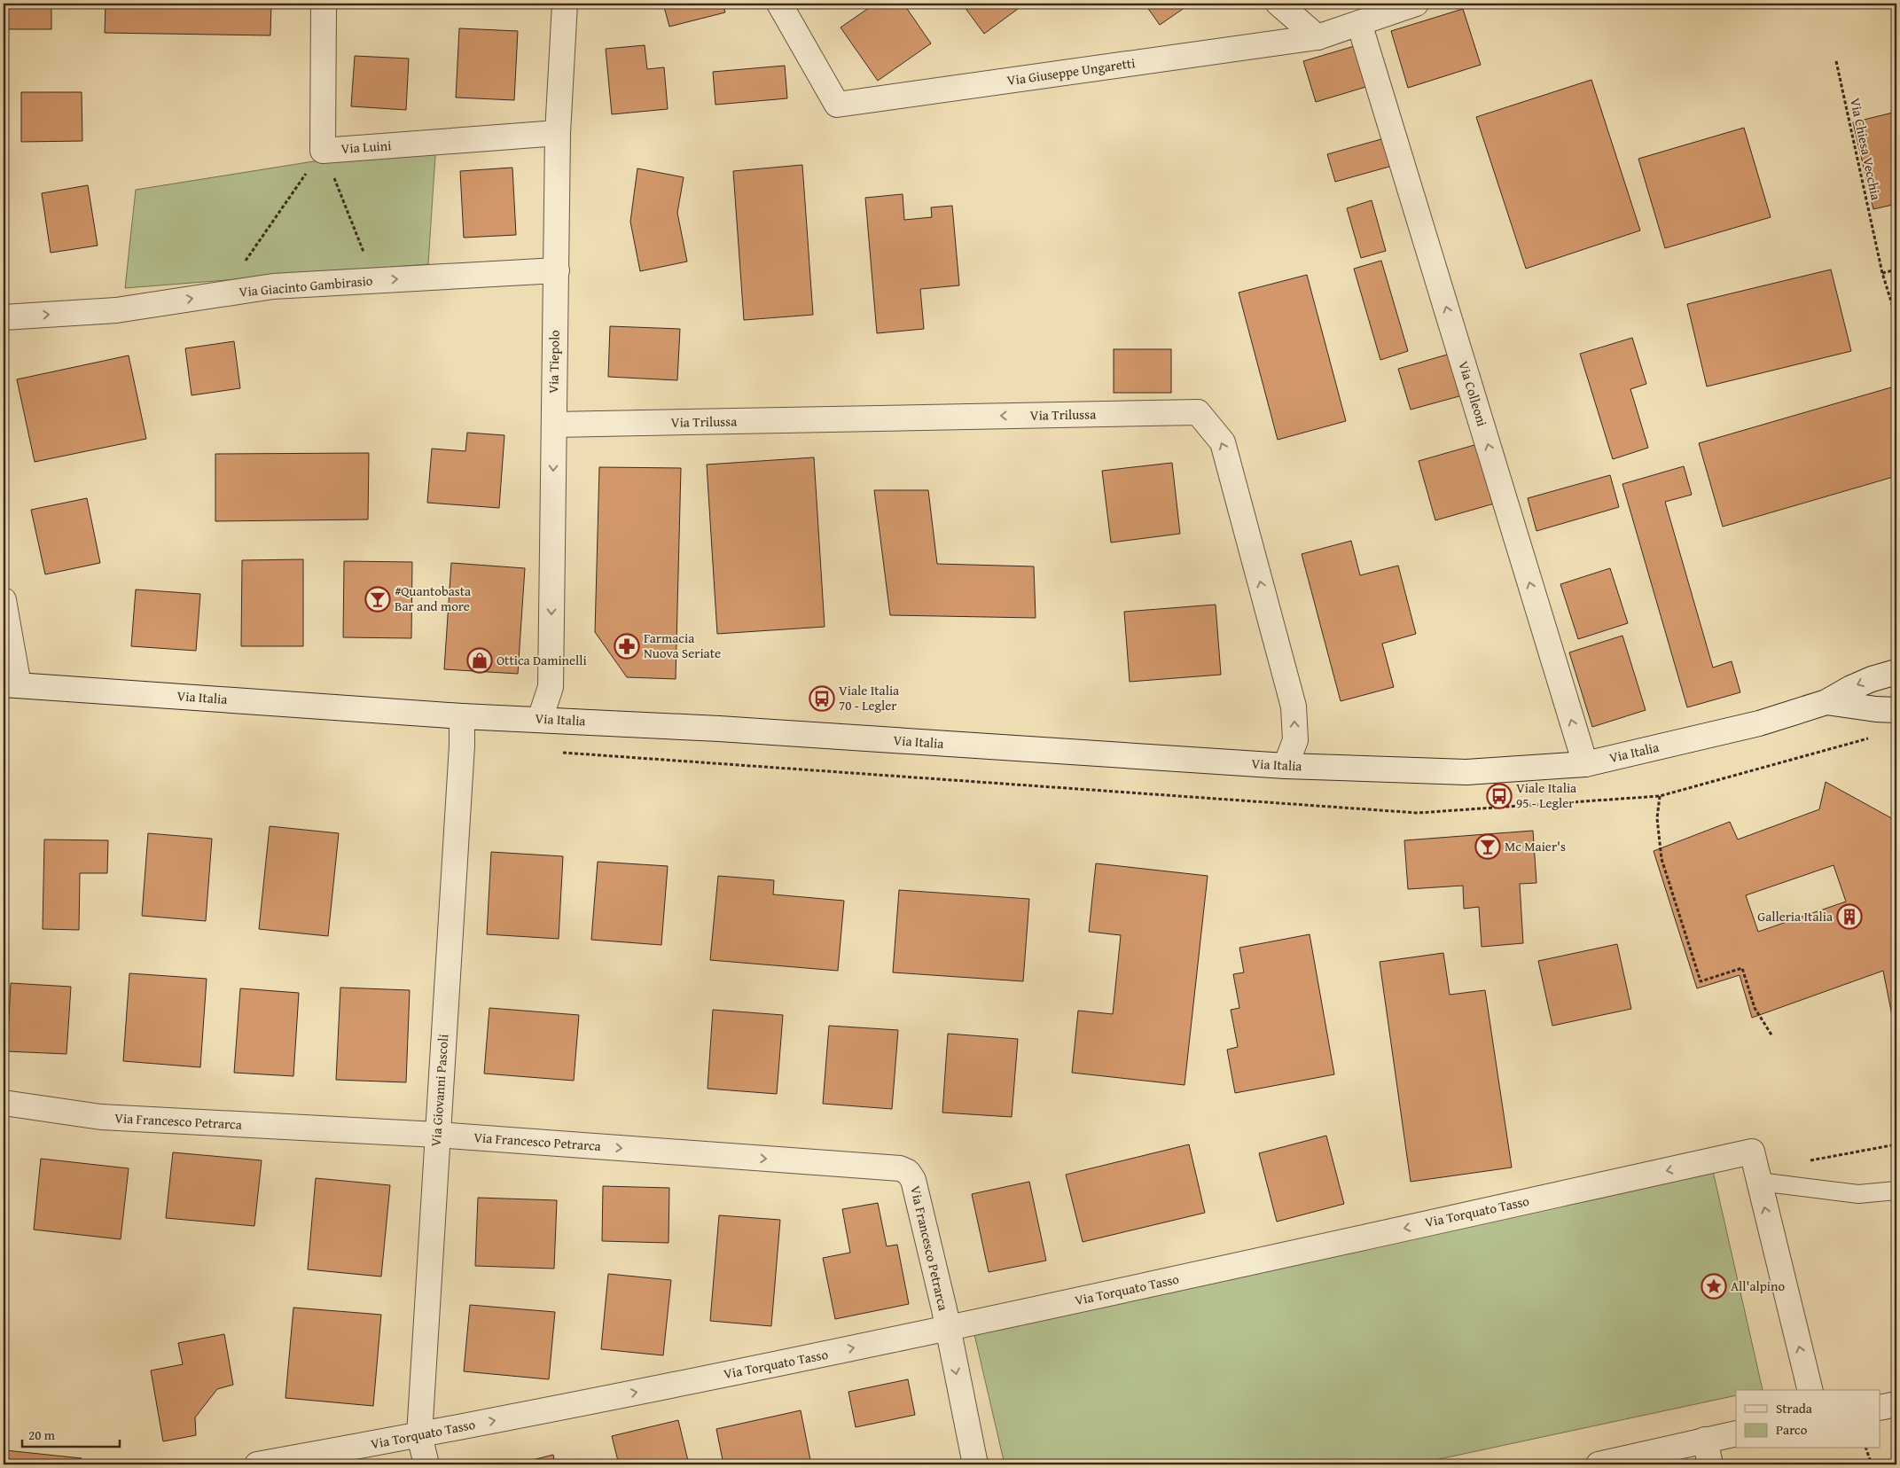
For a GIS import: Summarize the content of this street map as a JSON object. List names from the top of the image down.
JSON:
{
  "streets": {
    "street": [
      "Via Giuseppe Ungaretti",
      "Via Luini",
      "Via Giacinto Gambirasio",
      "Via Tiepolo",
      "Via Colleoni",
      "Via Trilussa",
      "Via Italia",
      "Via Giovanni Pascoli",
      "Via Francesco Petrarca",
      "Via Torquato Tasso"
    ],
    "path": ["Via Chiesa Vecchia"]
  },
  "crossings": [
    ["Via Giuseppe Ungaretti", "Via Colleoni"],
    ["Via Luini", "Via Tiepolo"],
    ["Via Giacinto Gambirasio", "Via Tiepolo"],
    ["Via Tiepolo", "Via Trilussa"],
    ["Via Tiepolo", "Via Italia"],
    ["Via Colleoni", "Via Italia"],
    ["Via Trilussa", "Via Italia"],
    ["Via Italia", "Via Giovanni Pascoli"],
    ["Via Giovanni Pascoli", "Via Francesco Petrarca"],
    ["Via Giovanni Pascoli", "Via Torquato Tasso"],
    ["Via Francesco Petrarca", "Via Torquato Tasso"]
  ],
  "one_way": [
    "Via Giacinto Gambirasio",
    "Via Tiepolo",
    "Via Colleoni",
    "Via Francesco Petrarca"
  ],
  "places": {
    "bar": ["#Quantobasta Bar and more", "Mc Maier's"],
    "pharmacy": ["Farmacia Nuova Seriate"],
    "shop": ["Ottica Daminelli"],
    "bus stop": ["Viale Italia 70 - Legler", "Viale Italia 95 - Legler"],
    "building": ["Galleria Italia"],
    "place": ["All'alpino"]
  },
  "legend": ["Strada", "Parco"],
  "scale_bar": "20 m"
}
